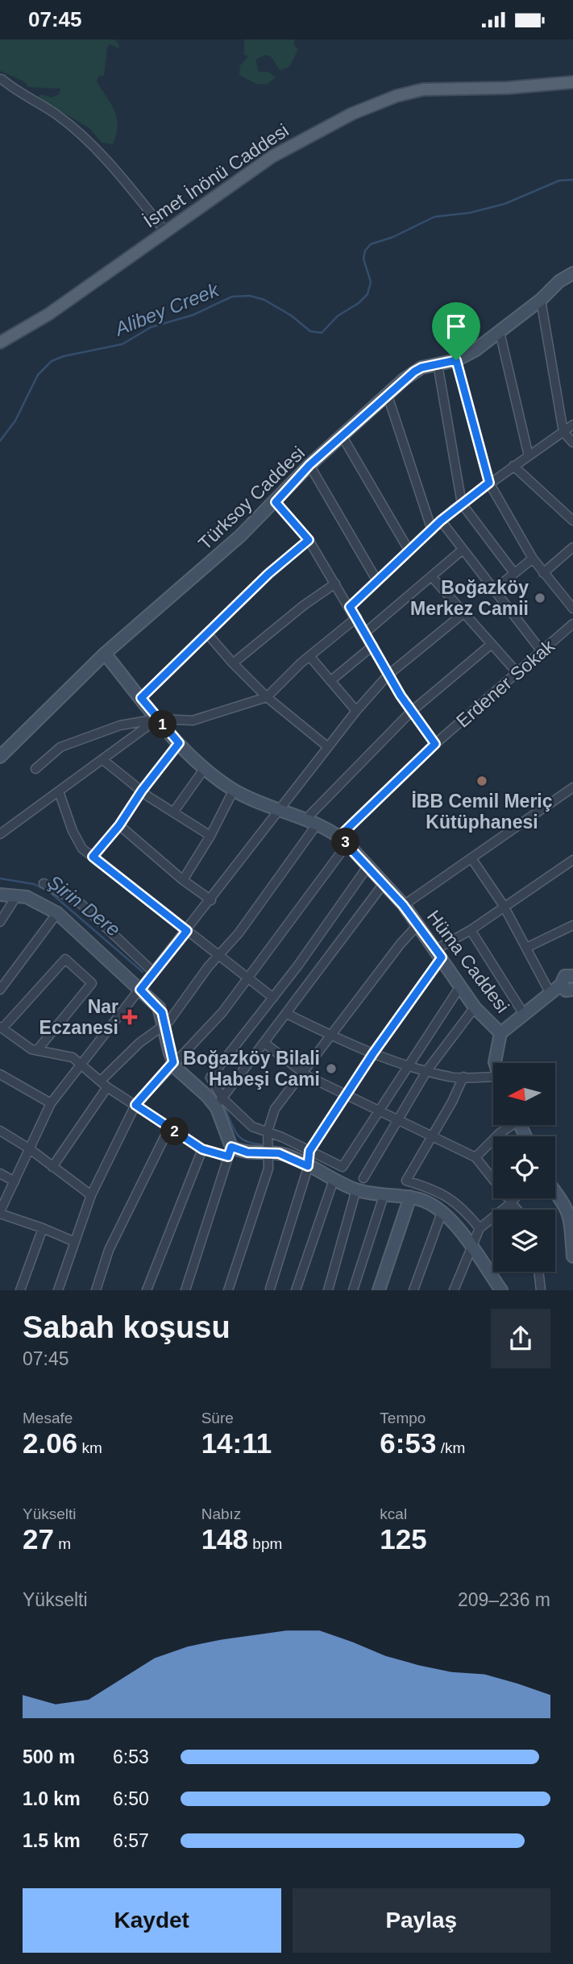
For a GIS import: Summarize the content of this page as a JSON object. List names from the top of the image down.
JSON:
{
  "streets": {
    "main road": ["İsmet İnönü Caddesi"],
    "street": ["Türksoy Caddesi", "Erdener Sokak", "Hüma Caddesi"]
  },
  "crossings": [
    ["Türksoy Caddesi", "Hüma Caddesi"],
    ["Erdener Sokak", "Hüma Caddesi"]
  ],
  "water": ["Alibey Creek", "Şirin Dere"],
  "places": {
    "other": ["Boğazköy Merkez Camii", "İBB Cemil Meriç Kütüphanesi", "Boğazköy Bilali Habeşi Cami"],
    "health": ["Nar Eczanesi"]
  },
  "north": "left",
  "page": {
    "status": "07:45",
    "pins": ["1", "3", "2"],
    "heading": ["Sabah koşusu", "07:45"],
    "stats": [
      ["Mesafe", "2.06 km"],
      ["Süre", "14:11"],
      ["Tempo", "6:53 /km"],
      ["Yükselti", "27 m"],
      ["Nabız", "148 bpm"],
      ["kcal", "125"]
    ],
    "chart": ["Yükselti", "209–236 m"],
    "list": [
      {
        "name": "500 m",
        "note": "6:53"
      },
      {
        "name": "1.0 km",
        "note": "6:50"
      },
      {
        "name": "1.5 km",
        "note": "6:57"
      }
    ],
    "buttons": ["Kaydet", "Paylaş"]
  }
}
